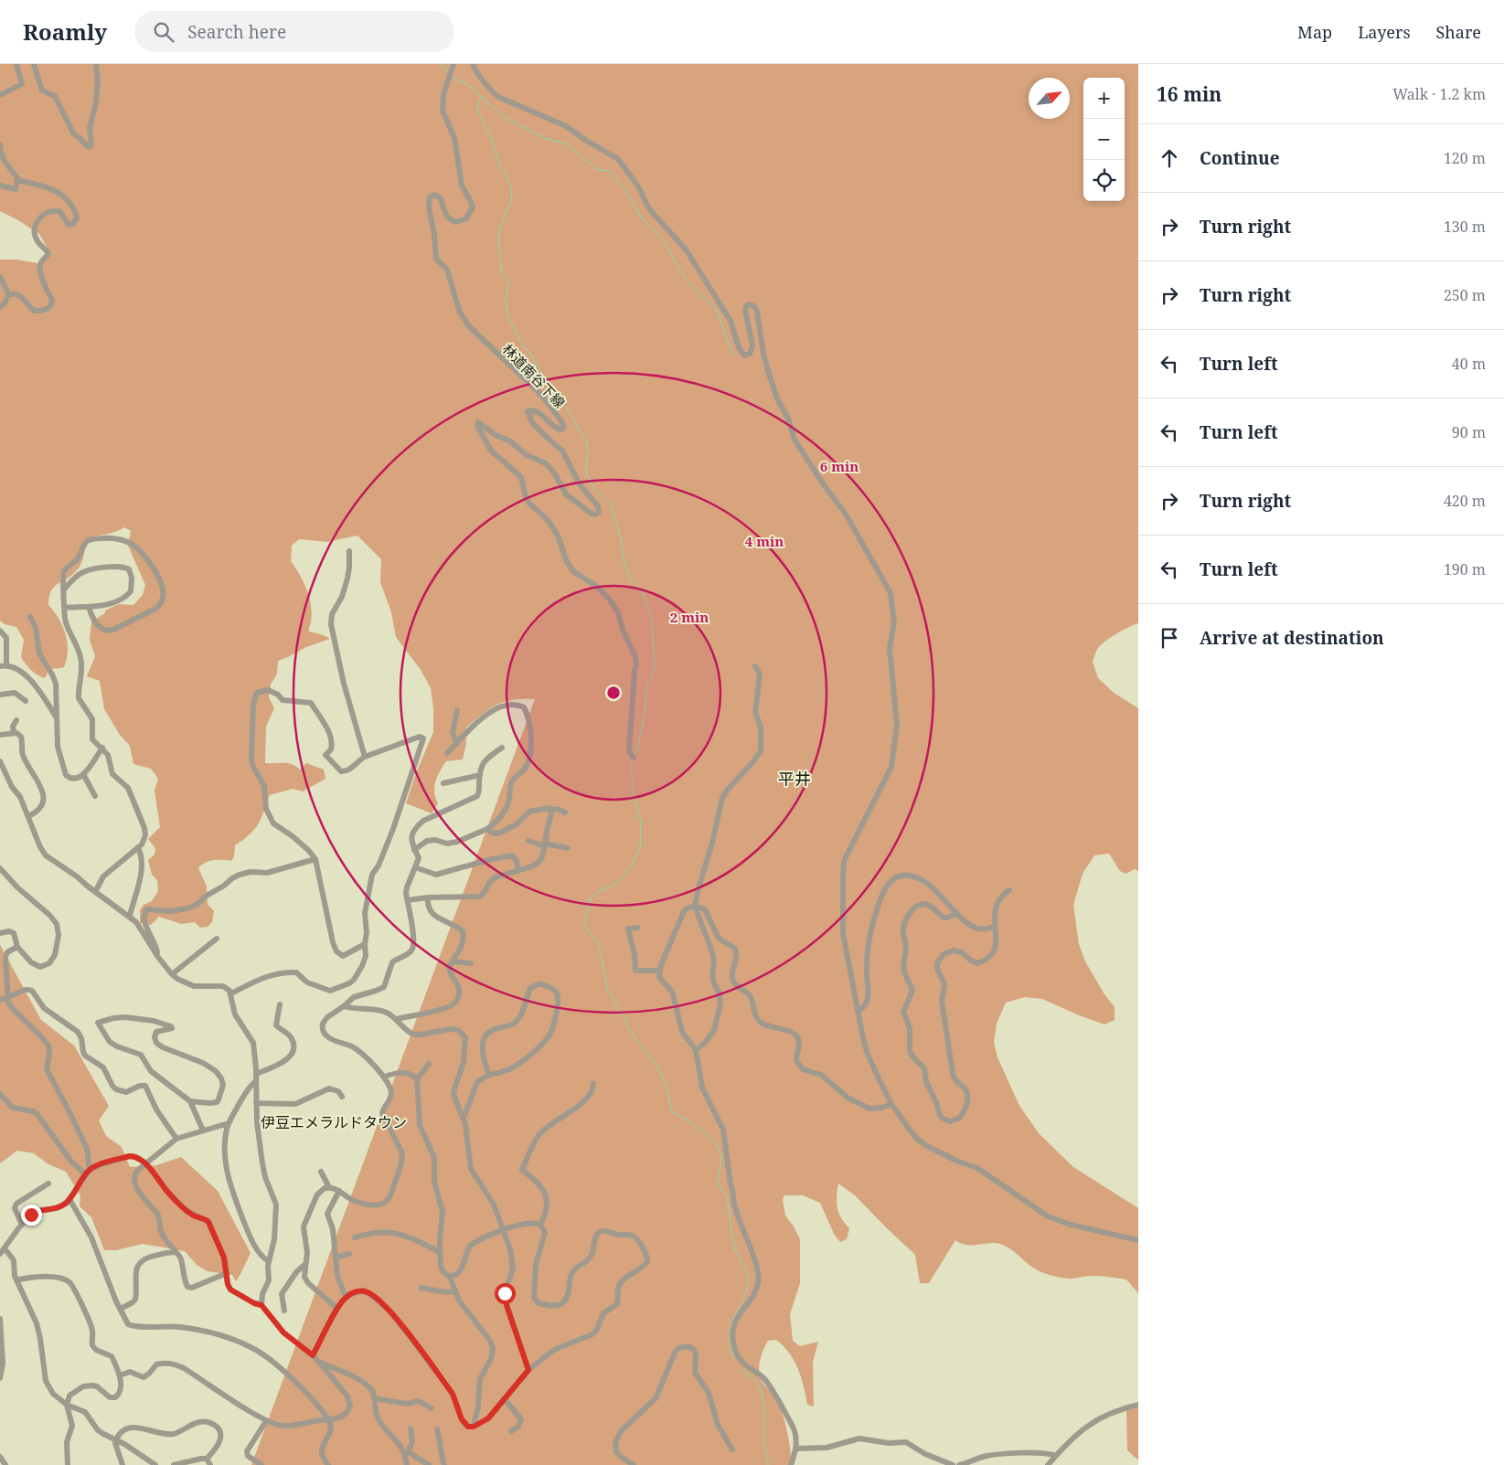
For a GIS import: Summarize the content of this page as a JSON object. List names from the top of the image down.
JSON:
{
  "streets": {
    "street": ["林道南谷下線"]
  },
  "districts": ["平井", "伊豆エメラルドタウン"],
  "north": "top right",
  "page": {
    "header": "Roamly",
    "search": "Search here",
    "nav": ["Map", "Layers", "Share"],
    "heading": ["16 min", "Walk · 1.2 km"],
    "map_buttons": ["+", "−"],
    "list": [
      ["Continue", "120 m"],
      ["Turn right", "130 m"],
      ["Turn right", "250 m"],
      ["Turn left", "40 m"],
      ["Turn left", "90 m"],
      ["Turn right", "420 m"],
      ["Turn left", "190 m"],
      "Arrive at destination"
    ]
  },
  "rings": ["6 min", "4 min", "2 min"]
}
